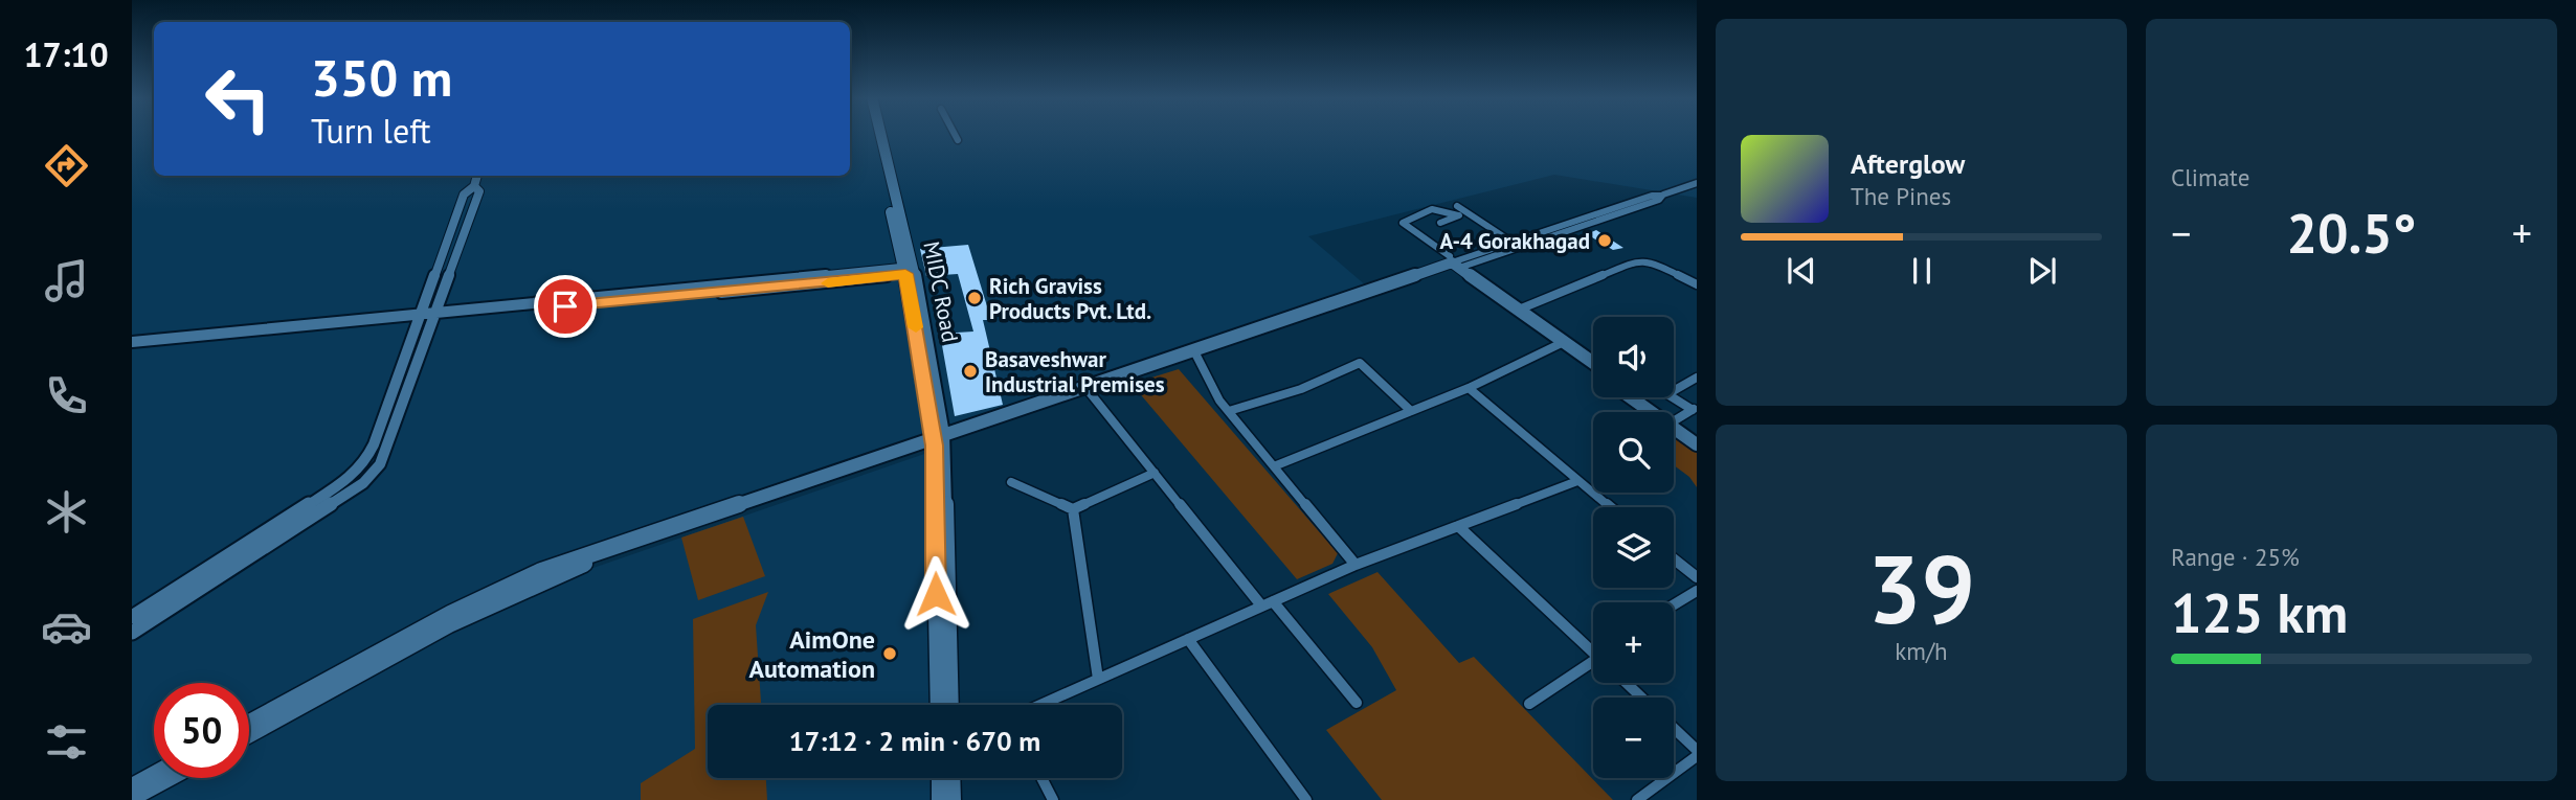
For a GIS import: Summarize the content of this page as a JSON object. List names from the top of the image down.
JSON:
{
  "streets": {
    "main road": ["MIDC Road"]
  },
  "places": [
    "A-4 Gorakhagad",
    "Rich Graviss Products Pvt. Ltd.",
    "Basaveshwar Industrial Premises",
    "AimOne Automation"
  ],
  "page": {
    "tabs": "17:10",
    "tile": [
      "Climate",
      ["39", "km/h"],
      ["Range · 25%", "125 km"]
    ],
    "turn": ["350 m", "Turn left"],
    "song": ["Afterglow", "The Pines"],
    "heat": ["−", "20.5°", "+"],
    "map_buttons": ["+", "−"],
    "limit": "50",
    "trip": "17:12 · 2 min · 670 m"
  }
}
